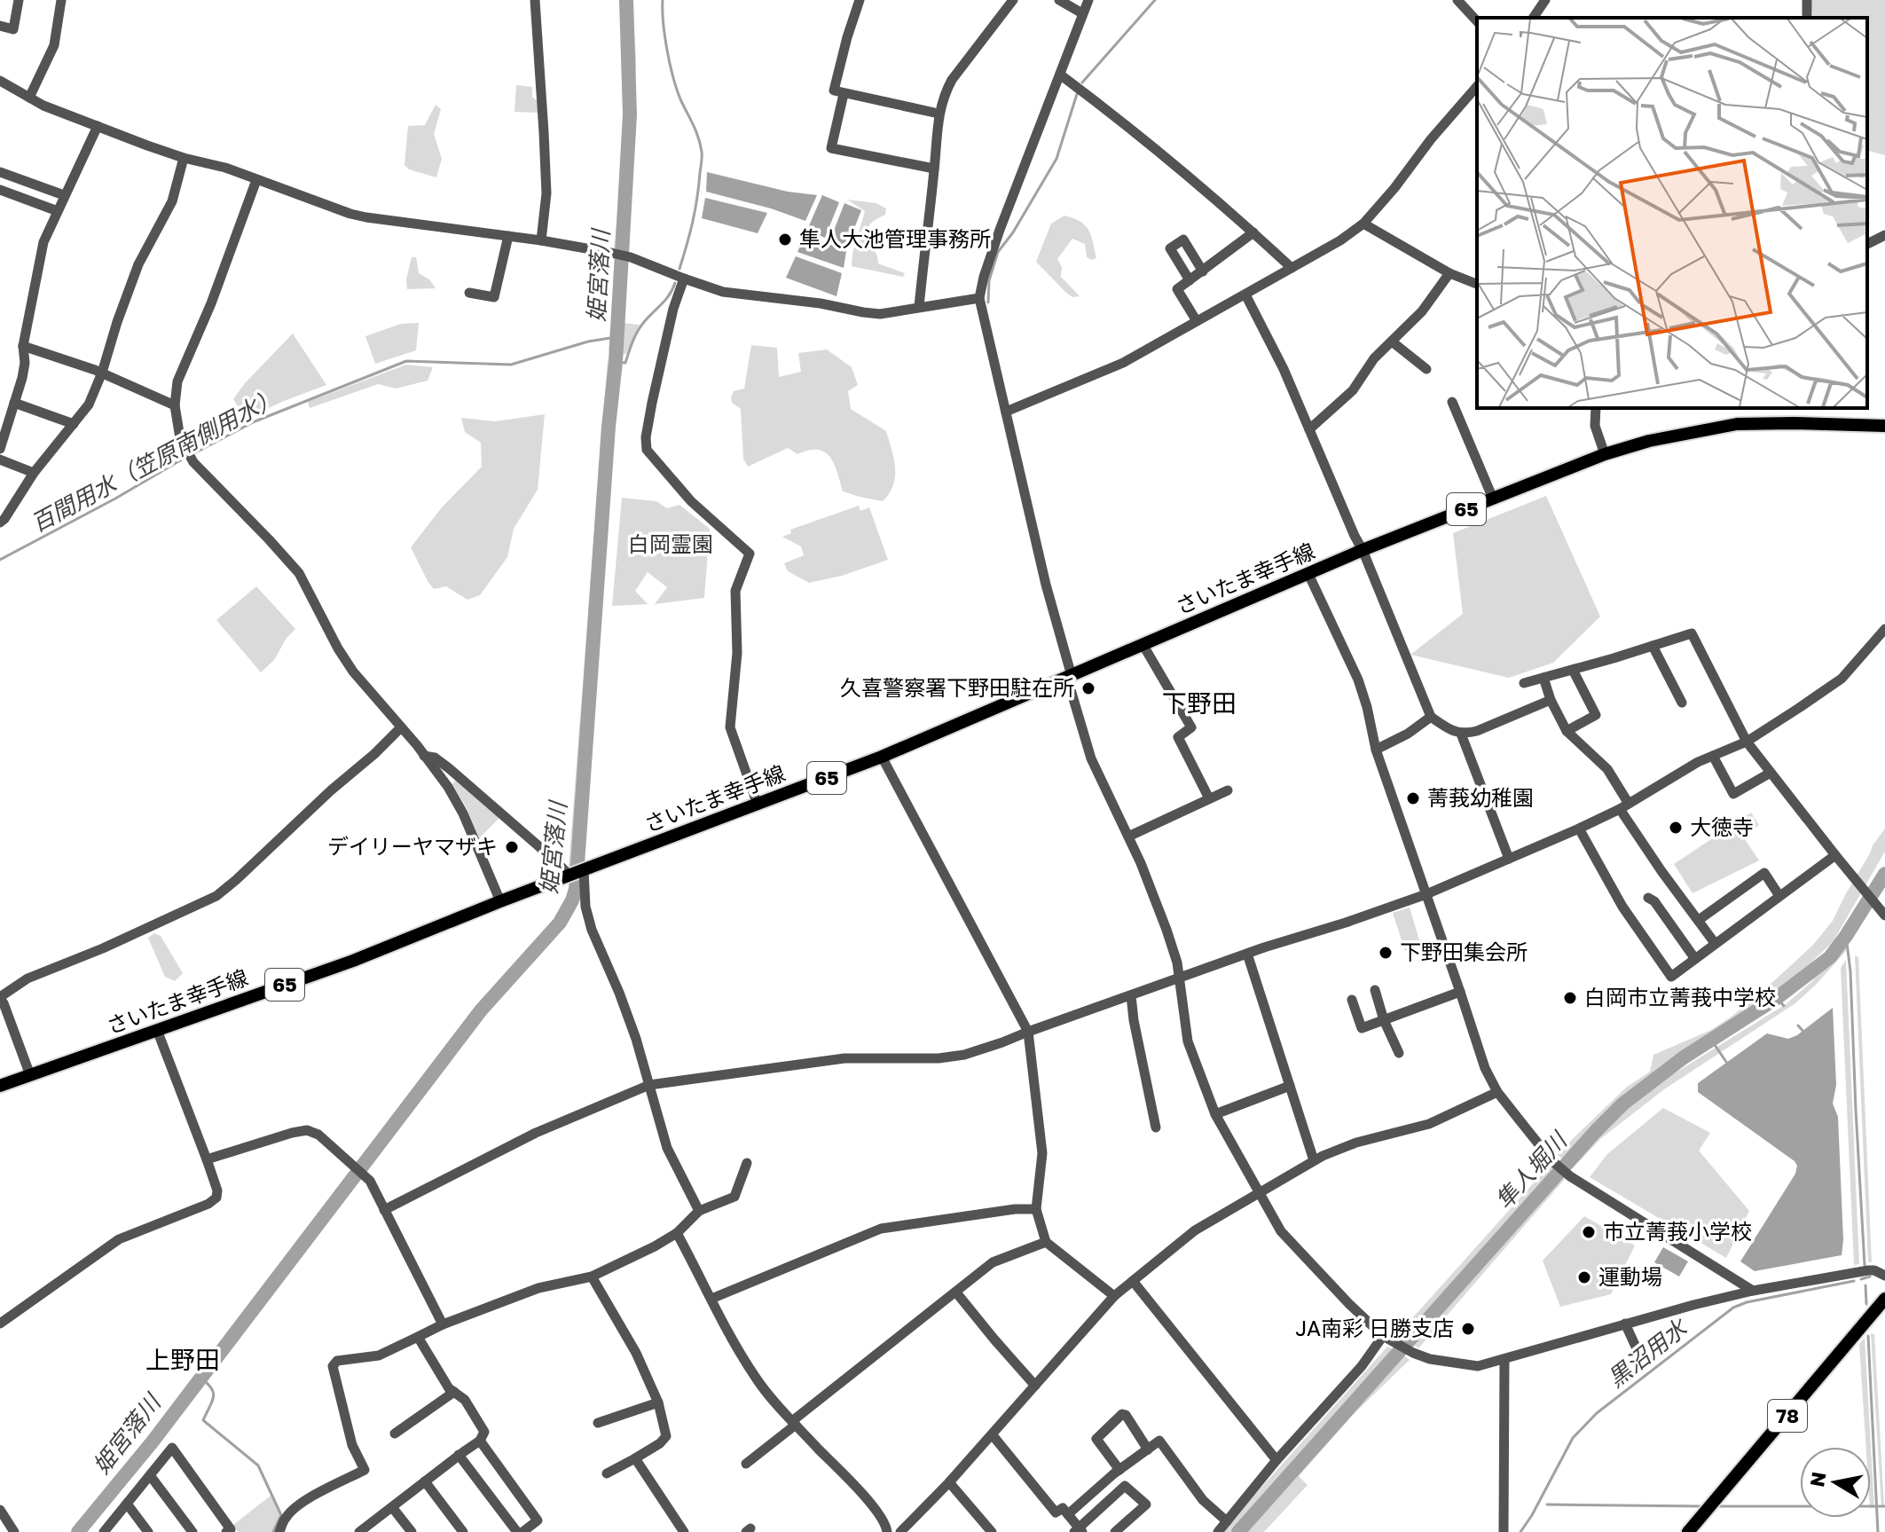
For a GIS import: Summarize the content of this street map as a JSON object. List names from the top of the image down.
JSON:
{
  "streets": {
    "main road": ["65", "さいたま幸手線", "78"]
  },
  "districts": ["下野田", "上野田"],
  "water": [
    "姫宮落川",
    "百間用水（笠原南側用水）",
    "隼人堀川",
    "黒沼用水"
  ],
  "parks": ["白岡霊園"],
  "places": [
    "隼人大池管理事務所",
    "久喜警察署下野田駐在所",
    "菁莪幼稚園",
    "大徳寺",
    "デイリーヤマザキ",
    "下野田集会所",
    "白岡市立菁莪中学校",
    "市立菁莪小学校",
    "運動場",
    "JA南彩 日勝支店"
  ],
  "north": "left"
}
